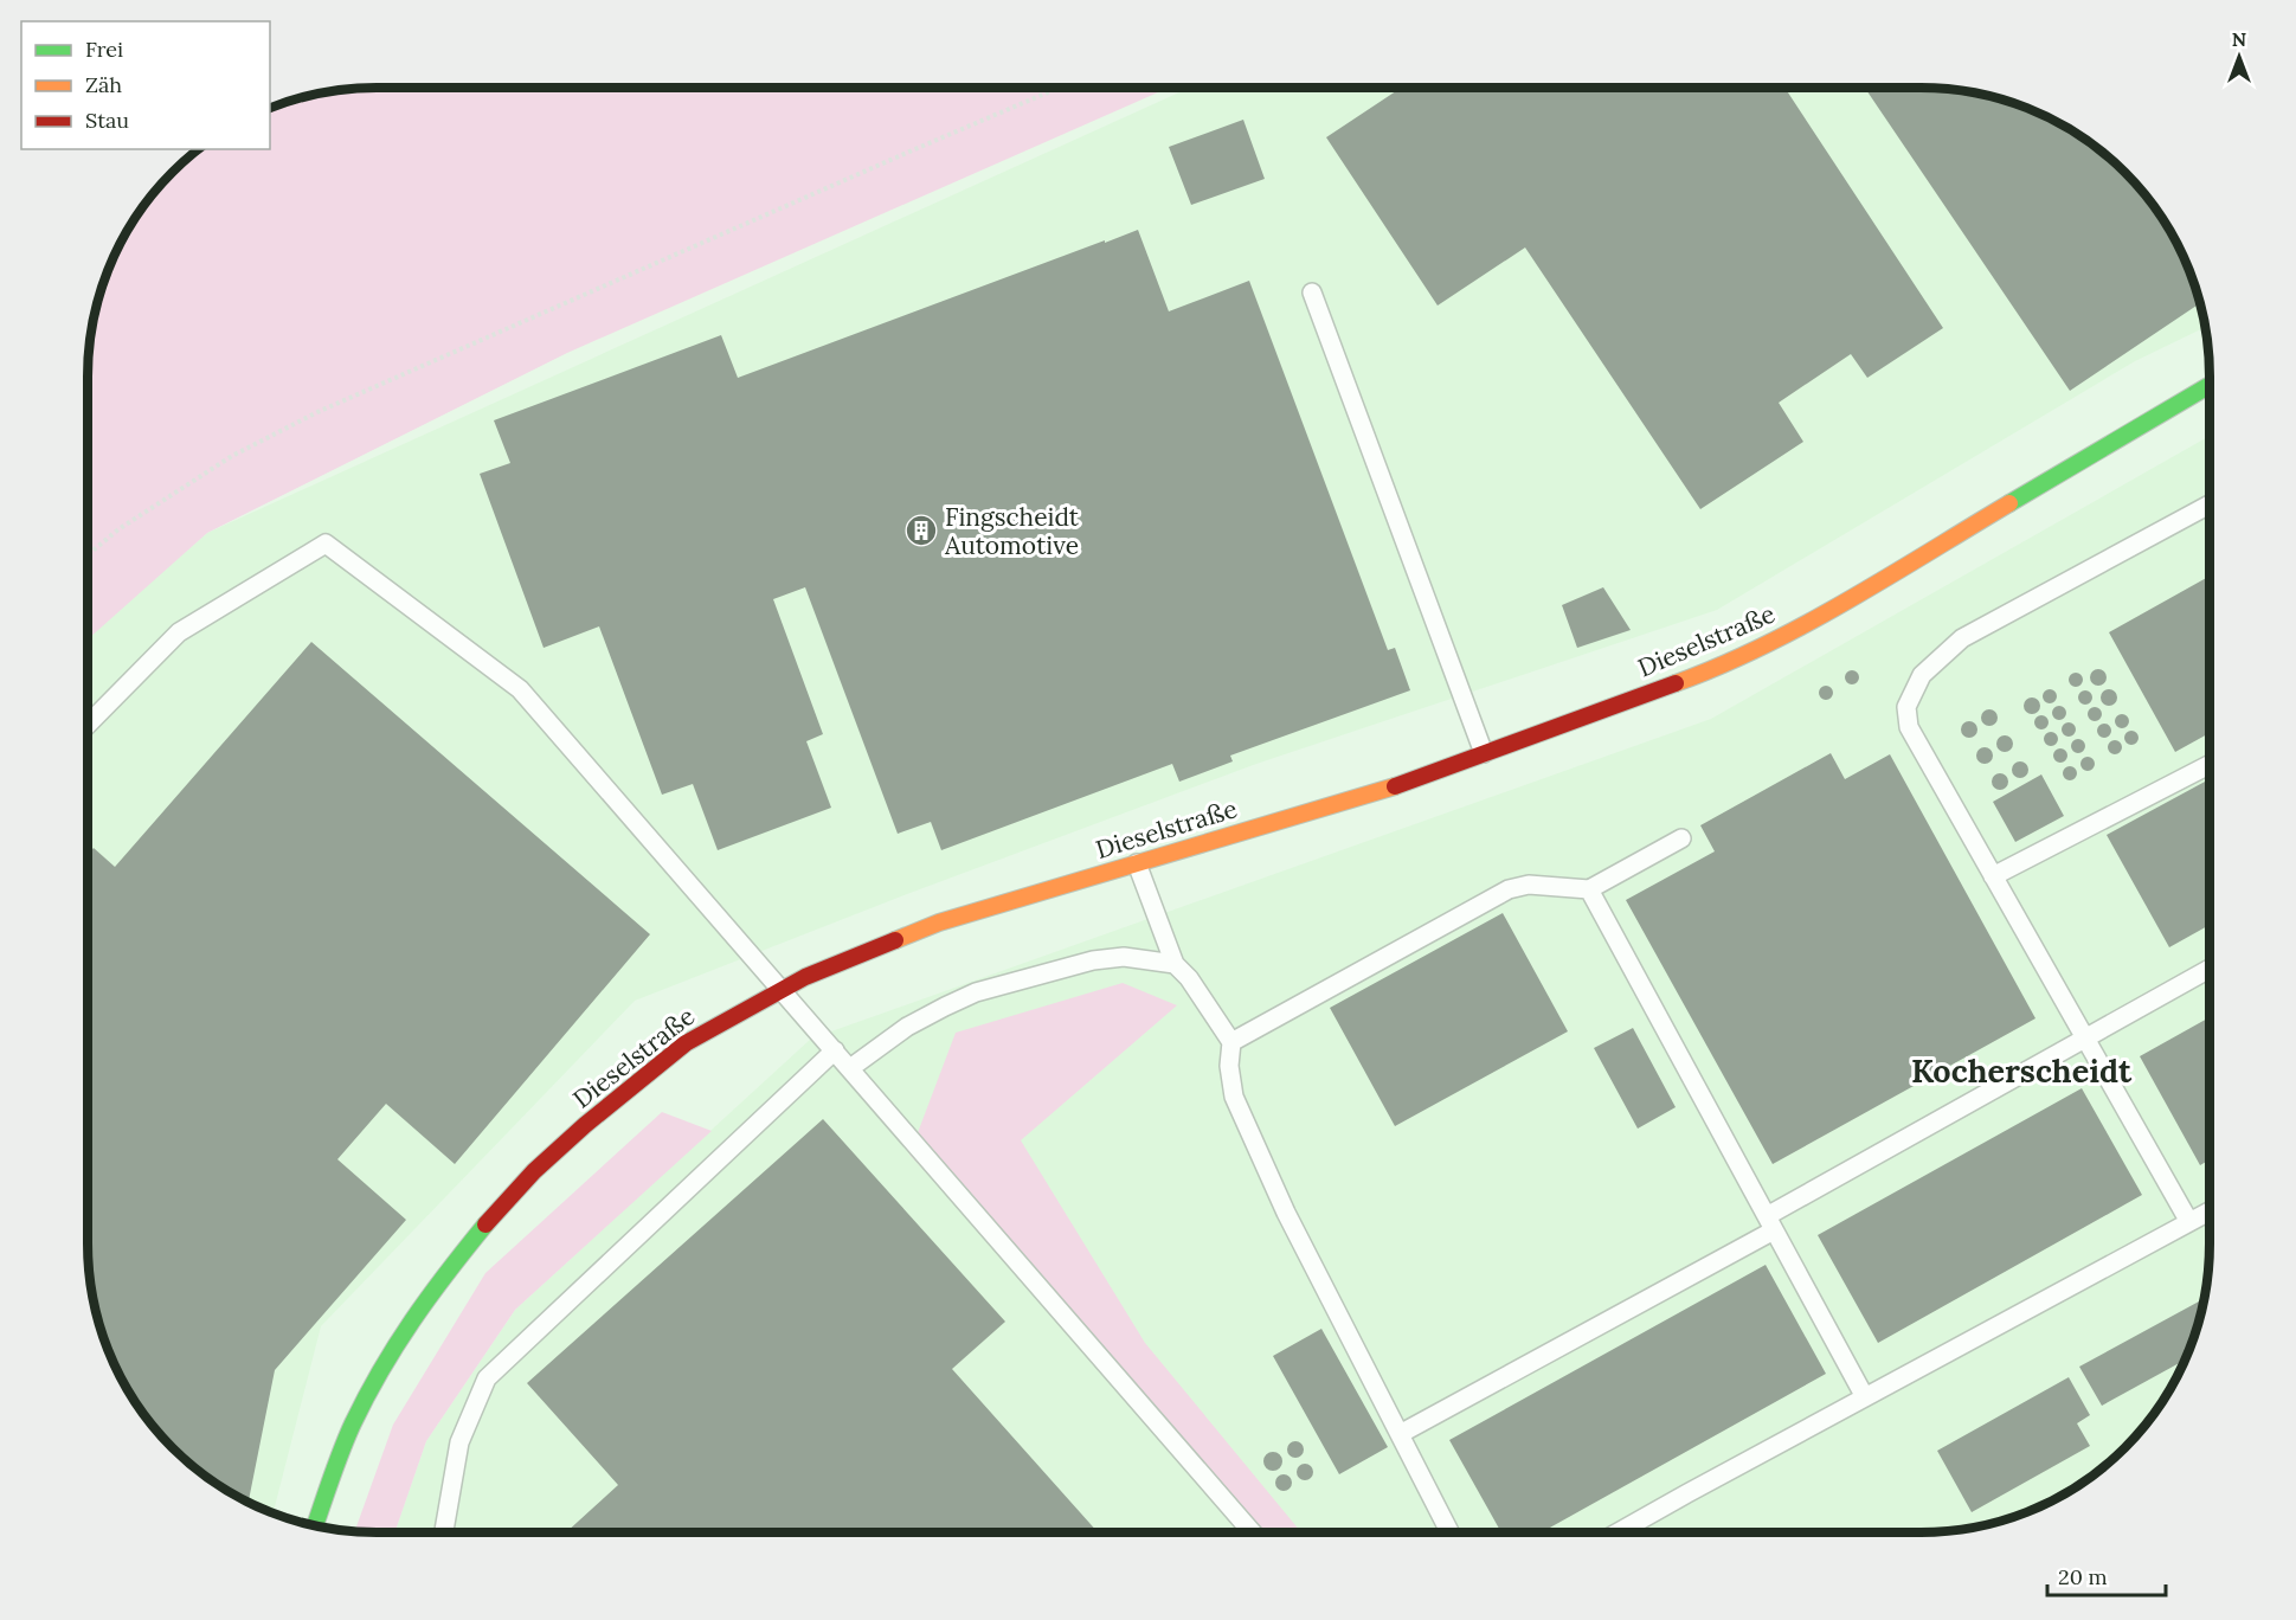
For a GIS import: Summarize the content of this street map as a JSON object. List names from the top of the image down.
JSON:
{
  "streets": {
    "street": ["Dieselstraße"]
  },
  "districts": ["Kocherscheidt"],
  "places": {
    "building": ["Fingscheidt Automotive"]
  },
  "legend": ["Frei", "Zäh", "Stau"],
  "scale_bar": "20 m",
  "north": "top"
}
